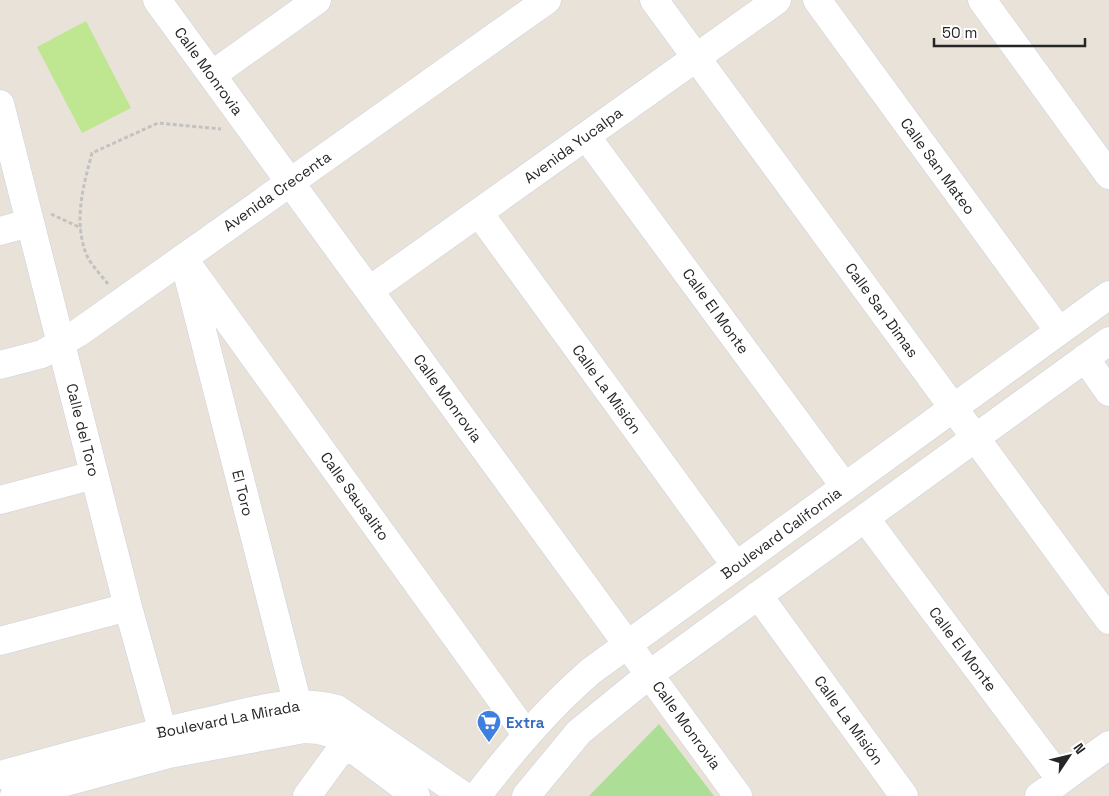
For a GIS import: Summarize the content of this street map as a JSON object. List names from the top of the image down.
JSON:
{
  "streets": {
    "street": [
      "Calle Monrovia",
      "Avenida Yucalpa",
      "Calle San Mateo",
      "Avenida Crecenta",
      "Calle San Dimas",
      "Calle El Monte",
      "Calle La Misión",
      "Calle del Toro",
      "El Toro",
      "Calle Sausalito",
      "Boulevard California",
      "Boulevard La Mirada"
    ]
  },
  "crossings": [
    ["Calle Monrovia", "Avenida Yucalpa"],
    ["Calle Monrovia", "Avenida Crecenta"],
    ["Calle Monrovia", "Boulevard California"],
    ["Avenida Yucalpa", "Calle San Dimas"],
    ["Avenida Yucalpa", "Calle El Monte"],
    ["Avenida Yucalpa", "Calle La Misión"],
    ["Calle San Mateo", "Boulevard California"],
    ["Avenida Crecenta", "Calle del Toro"],
    ["Avenida Crecenta", "El Toro"],
    ["Avenida Crecenta", "Calle Sausalito"],
    ["Calle San Dimas", "Boulevard California"],
    ["Calle El Monte", "Boulevard California"],
    ["Calle La Misión", "Boulevard California"],
    ["Calle del Toro", "Boulevard La Mirada"],
    ["El Toro", "Calle Sausalito"],
    ["El Toro", "Boulevard La Mirada"],
    ["Calle Sausalito", "Boulevard California"]
  ],
  "places": {
    "supermarket": ["Extra"]
  },
  "scale_bar": "50 m",
  "north": "top right"
}
